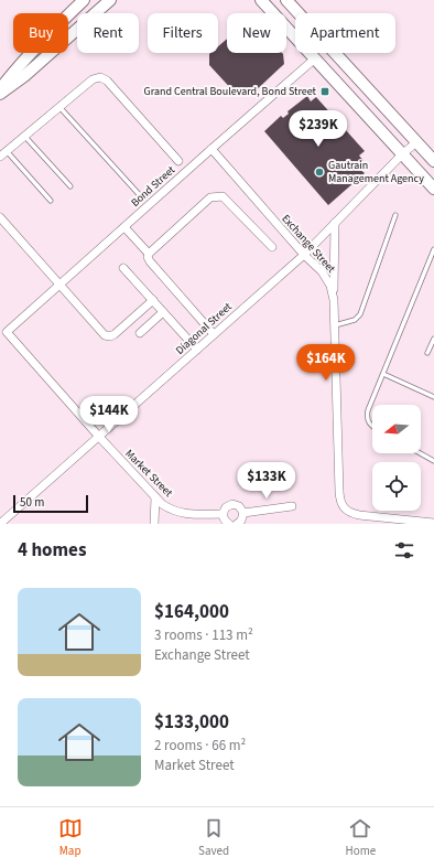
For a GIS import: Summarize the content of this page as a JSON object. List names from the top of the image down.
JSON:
{
  "streets": {
    "street": [
      "Bond Street",
      "Exchange Street",
      "Diagonal Street",
      "Market Street"
    ]
  },
  "crossings": [
    ["Bond Street", "Exchange Street"],
    ["Bond Street", "Market Street"],
    ["Exchange Street", "Diagonal Street"],
    ["Diagonal Street", "Market Street"]
  ],
  "places": {
    "transit": ["Grand Central Boulevard, Bond Street"],
    "other": ["Gautrain Management Agency"]
  },
  "scale_bar": "50 m",
  "north": "left",
  "page": {
    "chip": [
      "Buy",
      "Rent",
      "Filters",
      "New",
      "Apartment"
    ],
    "price": [
      "$239K",
      "$164K",
      "$144K",
      "$133K"
    ],
    "scale": "50 m",
    "heading": "4 homes",
    "list": [
      {
        "name": "$164,000",
        "note": "3 rooms · 113 m² · Exchange Street"
      },
      {
        "name": "$133,000",
        "note": "2 rooms · 66 m² · Market Street"
      }
    ],
    "tabs": ["Map", "Saved", "Home"]
  }
}
